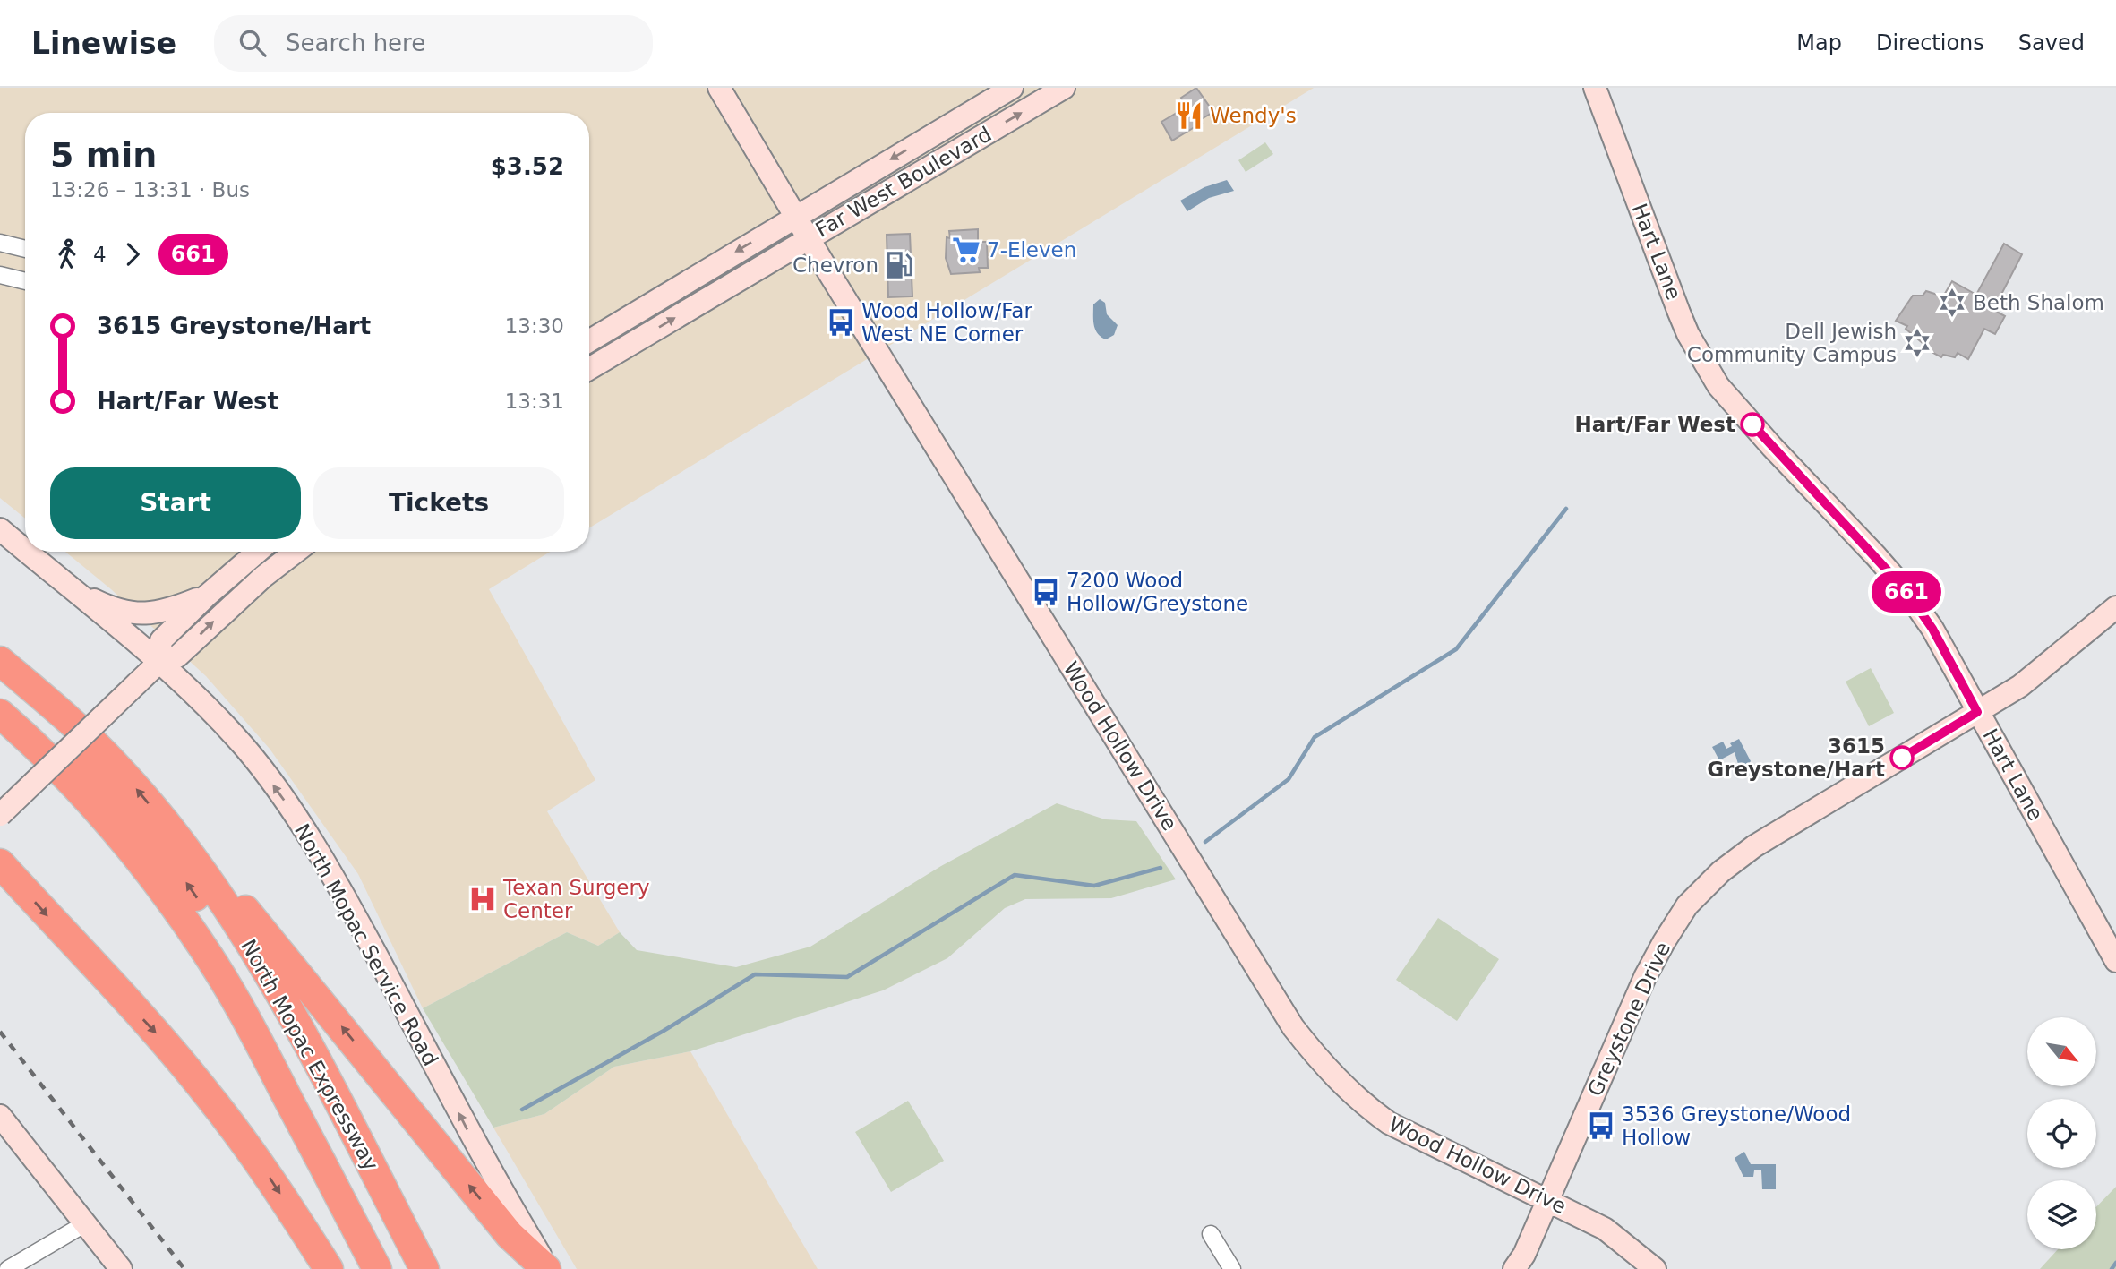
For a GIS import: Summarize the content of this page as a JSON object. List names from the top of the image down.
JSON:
{
  "streets": {
    "highway": ["North Mopac Expressway"],
    "street": [
      "Far West Boulevard",
      "Hart Lane",
      "Wood Hollow Drive",
      "North Mopac Service Road",
      "Greystone Drive"
    ]
  },
  "crossings": [
    ["Far West Boulevard", "Wood Hollow Drive"],
    ["Hart Lane", "Greystone Drive"],
    ["Wood Hollow Drive", "Greystone Drive"]
  ],
  "one_way": ["North Mopac Service Road"],
  "places": {
    "restaurant": ["Wendy's"],
    "supermarket": ["7-Eleven"],
    "fuel station": ["Chevron"],
    "synagogue": ["Beth Shalom", "Dell Jewish Community Campus"],
    "bus stop": ["Wood Hollow/Far West NE Corner", "7200 Wood Hollow/Greystone", "3536 Greystone/Wood Hollow"],
    "other": ["Hart/Far West", "3615 Greystone/Hart"],
    "hospital": ["Texan Surgery Center"]
  },
  "lines": ["bus line 661"],
  "north": "bottom right",
  "page": {
    "header": "Linewise",
    "search": "Search here",
    "nav": ["Map", "Directions", "Saved"],
    "on_map": "661",
    "heading": ["5 min", "13:26 – 13:31 · Bus", "$3.52"],
    "legs": ["4", "661"],
    "list": [
      {
        "name": "3615 Greystone/Hart",
        "value": "13:30"
      },
      {
        "name": "Hart/Far West",
        "value": "13:31"
      }
    ],
    "buttons": ["Start", "Tickets"]
  }
}
